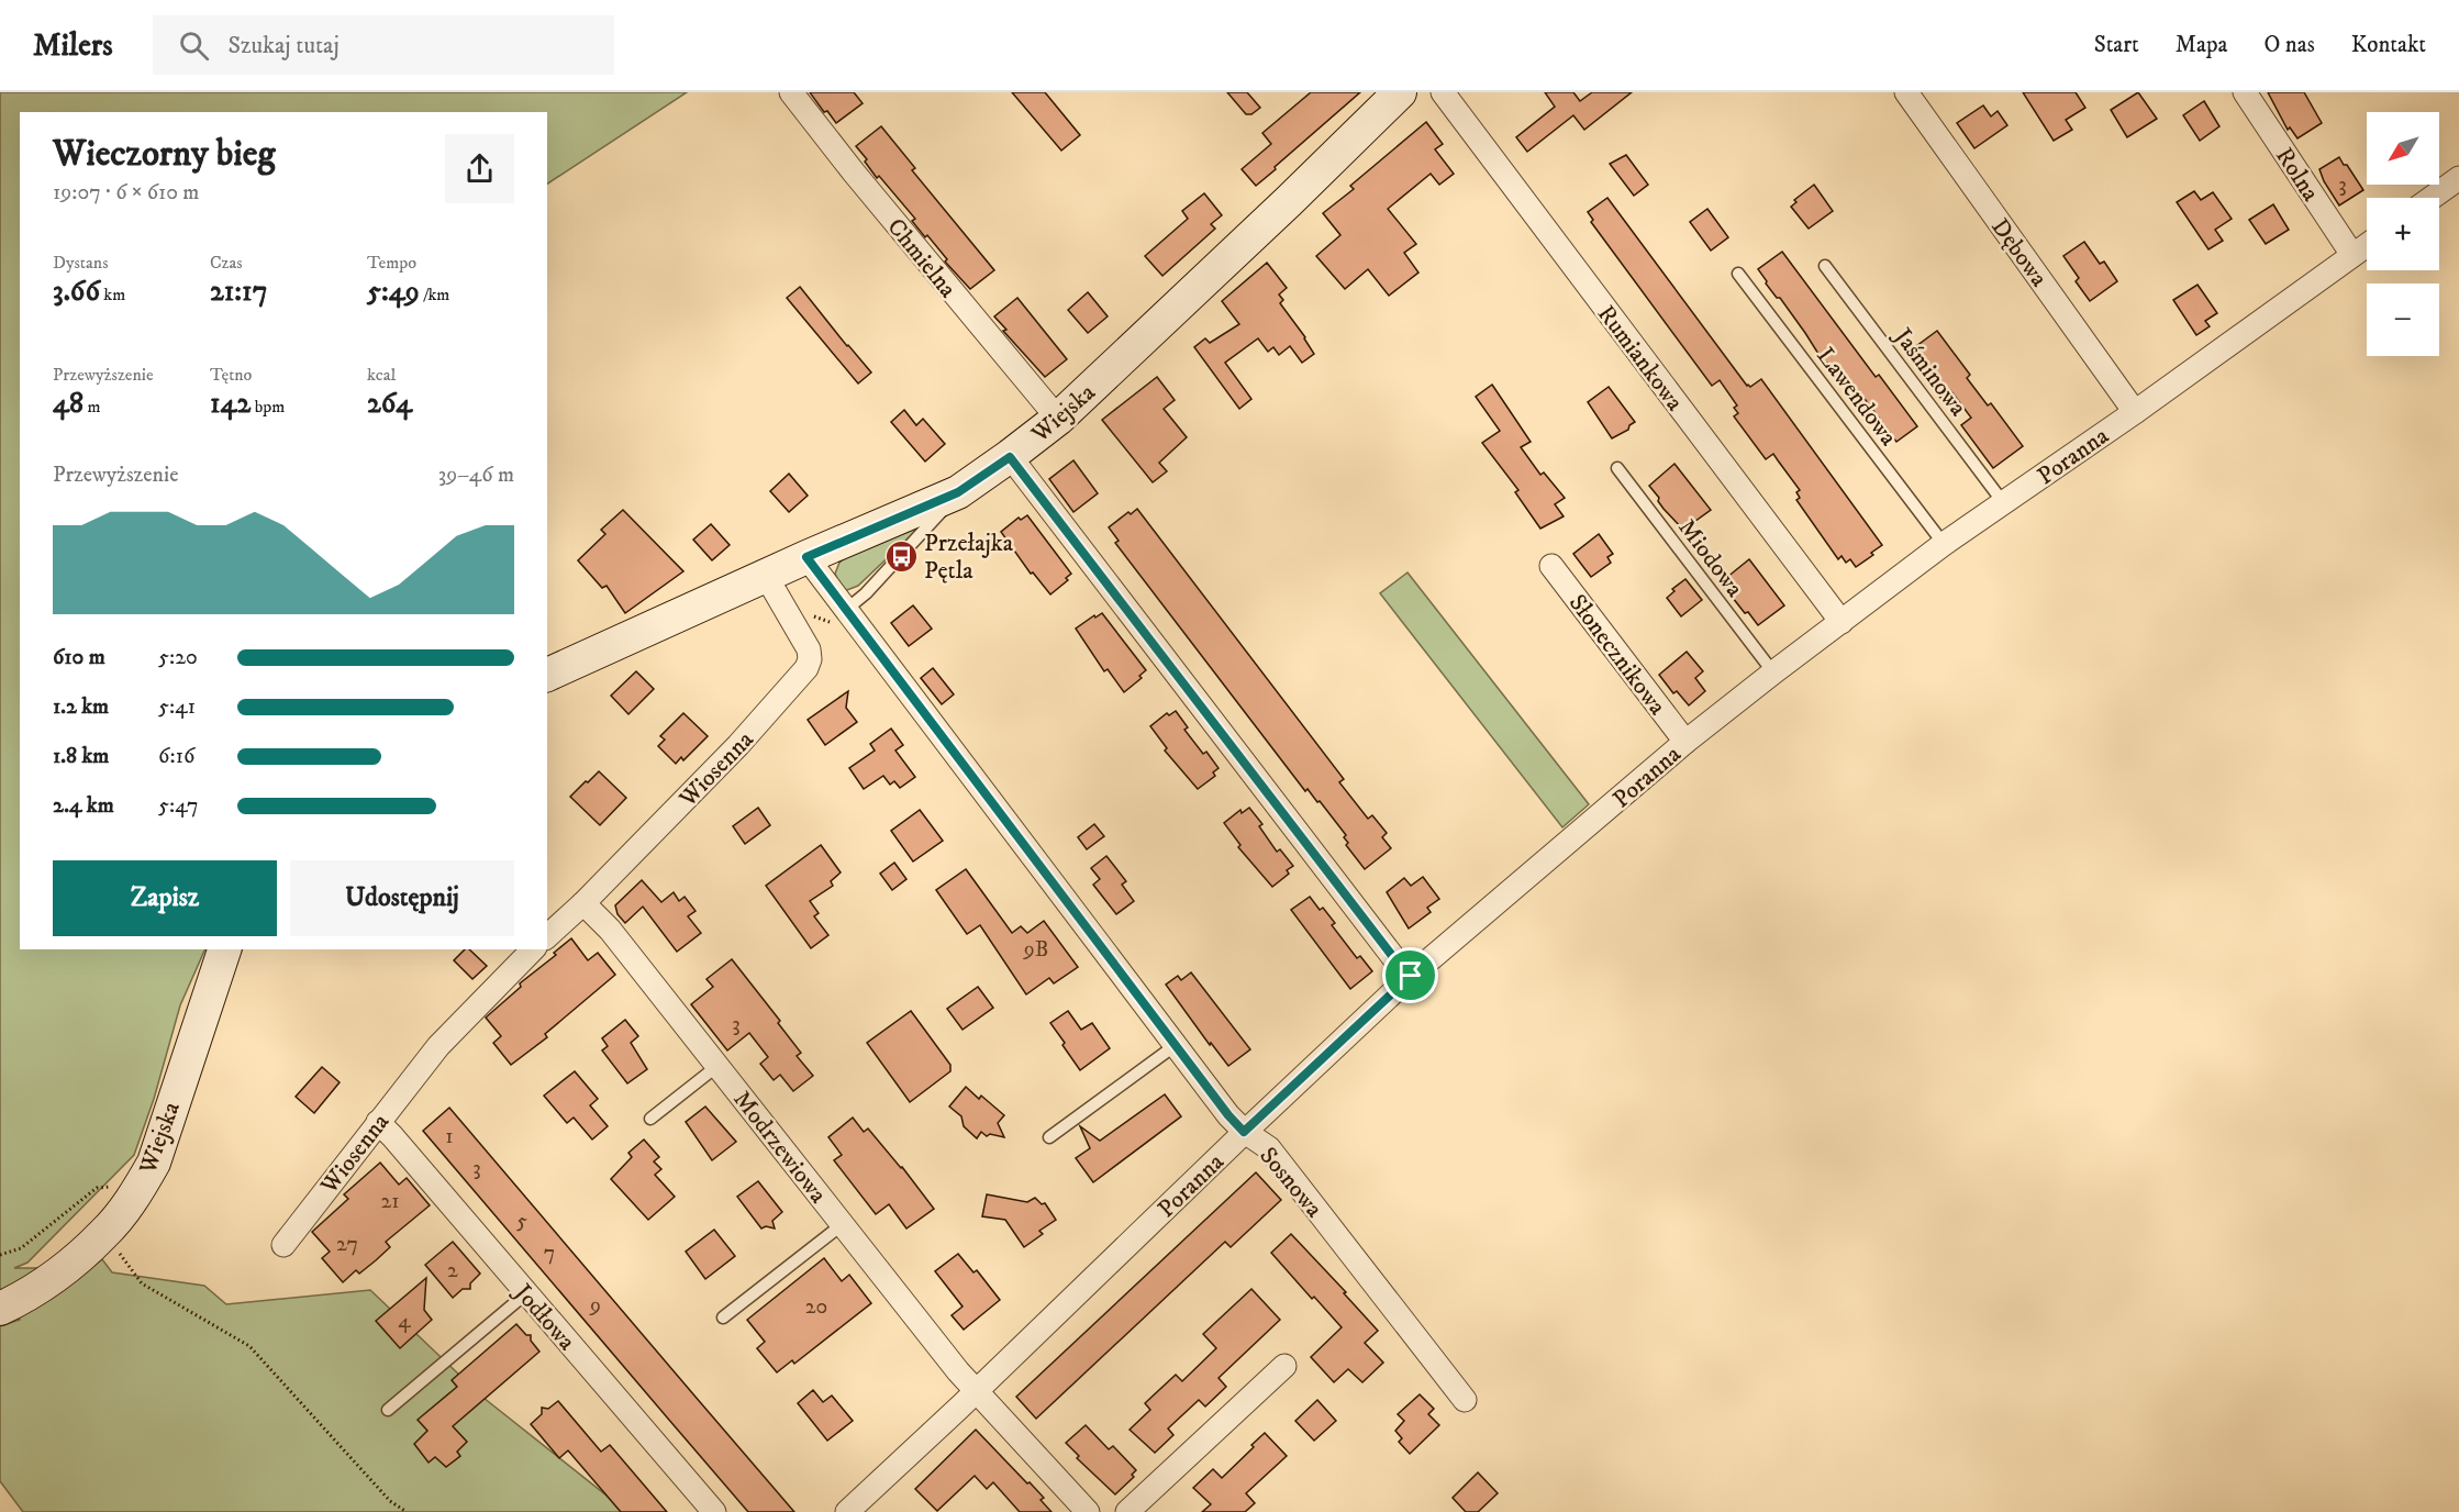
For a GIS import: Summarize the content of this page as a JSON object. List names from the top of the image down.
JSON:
{
  "streets": {
    "street": [
      "Rolna",
      "Dębowa",
      "Chmielna",
      "Rumiankowa",
      "Wiejska",
      "Poranna",
      "Słonecznikowa",
      "Wiosenna",
      "Modrzewiowa",
      "Sosnowa",
      "Jodłowa"
    ],
    "lane": ["Jaśminowa", "Lawendowa", "Miodowa"]
  },
  "crossings": [
    ["Rolna", "Poranna"],
    ["Dębowa", "Poranna"],
    ["Chmielna", "Wiejska"],
    ["Rumiankowa", "Poranna"],
    ["Jaśminowa", "Poranna"],
    ["Lawendowa", "Poranna"],
    ["Wiejska", "Wiosenna"],
    ["Wiejska", "Sosnowa"],
    ["Poranna", "Miodowa"],
    ["Poranna", "Słonecznikowa"],
    ["Poranna", "Modrzewiowa"],
    ["Poranna", "Sosnowa"],
    ["Wiosenna", "Modrzewiowa"],
    ["Wiosenna", "Jodłowa"]
  ],
  "places": {
    "bus stop": ["Przełajka Pętla"]
  },
  "house_numbers": [
    "3",
    "9B",
    "3",
    "1",
    "3",
    "21",
    "5",
    "27",
    "7",
    "2",
    "9",
    "20",
    "4"
  ],
  "north": "bottom left",
  "page": {
    "header": "Milers",
    "search": "Szukaj tutaj",
    "nav": [
      "Start",
      "Mapa",
      "O nas",
      "Kontakt"
    ],
    "map_buttons": ["+", "−"],
    "heading": ["Wieczorny bieg", "19:07 · 6 × 610 m"],
    "stats": [
      ["Dystans", "3.66 km"],
      ["Czas", "21:17"],
      ["Tempo", "5:49 /km"],
      ["Przewyższenie", "48 m"],
      ["Tętno", "142 bpm"],
      ["kcal", "264"]
    ],
    "chart": ["Przewyższenie", "39–46 m"],
    "list": [
      {
        "name": "610 m",
        "note": "5:20"
      },
      {
        "name": "1.2 km",
        "note": "5:41"
      },
      {
        "name": "1.8 km",
        "note": "6:16"
      },
      {
        "name": "2.4 km",
        "note": "5:47"
      }
    ],
    "buttons": ["Zapisz", "Udostępnij"]
  }
}
